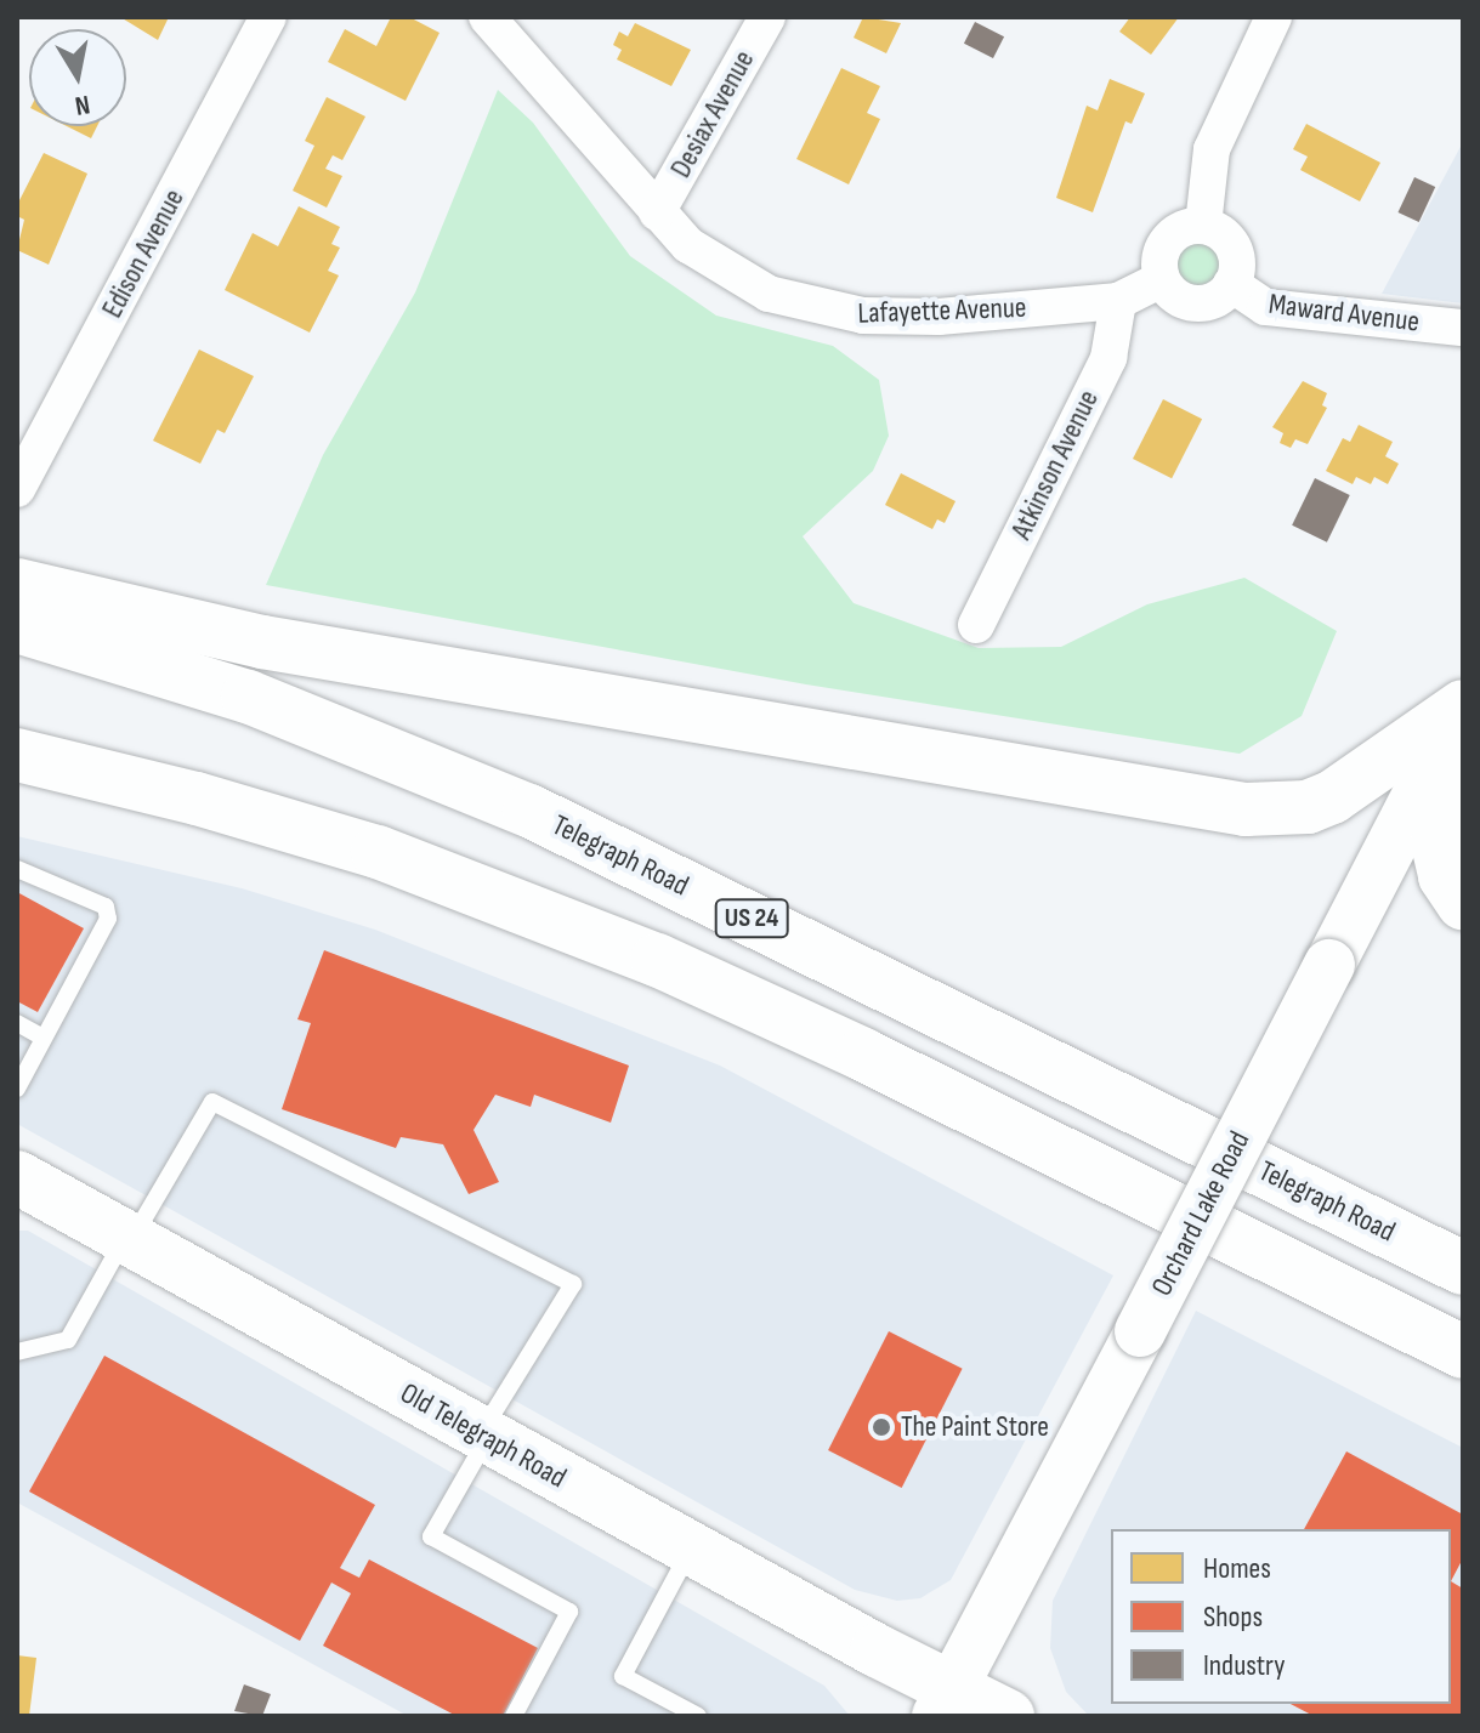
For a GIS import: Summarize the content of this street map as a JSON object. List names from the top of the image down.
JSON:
{
  "streets": {
    "main road": [
      "Telegraph Road",
      "US 24",
      "Orchard Lake Road",
      "Old Telegraph Road"
    ],
    "street": [
      "Desiax Avenue",
      "Edison Avenue",
      "Lafayette Avenue",
      "Maward Avenue",
      "Atkinson Avenue"
    ]
  },
  "crossings": [
    ["Desiax Avenue", "Lafayette Avenue"],
    ["Lafayette Avenue", "Maward Avenue"],
    ["Lafayette Avenue", "Atkinson Avenue"],
    ["Orchard Lake Road", "Old Telegraph Road"]
  ],
  "places": ["The Paint Store"],
  "legend": ["Homes", "Shops", "Industry"],
  "north": "bottom"
}
